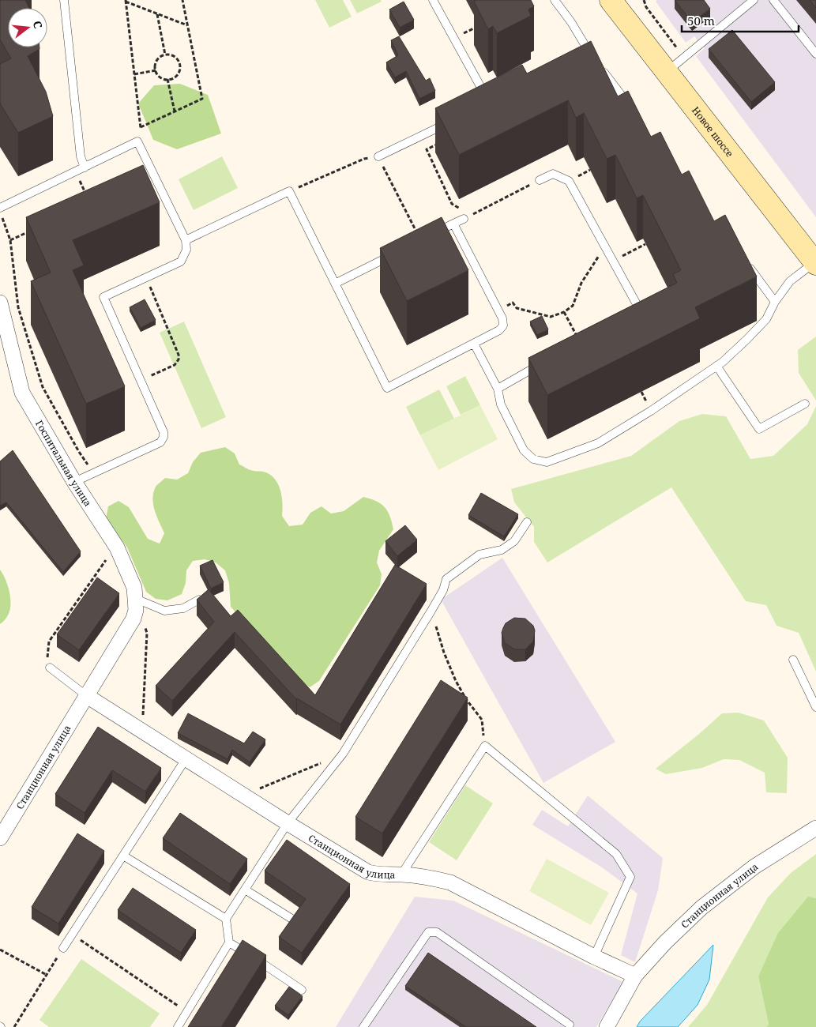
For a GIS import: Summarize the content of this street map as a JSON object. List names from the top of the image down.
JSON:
{
  "streets": {
    "street": ["Новое шоссе", "Госпитальная улица", "Станционная улица"]
  },
  "crossings": [
    ["Госпитальная улица", "Станционная улица"]
  ],
  "scale_bar": "50 m",
  "north": "right"
}
